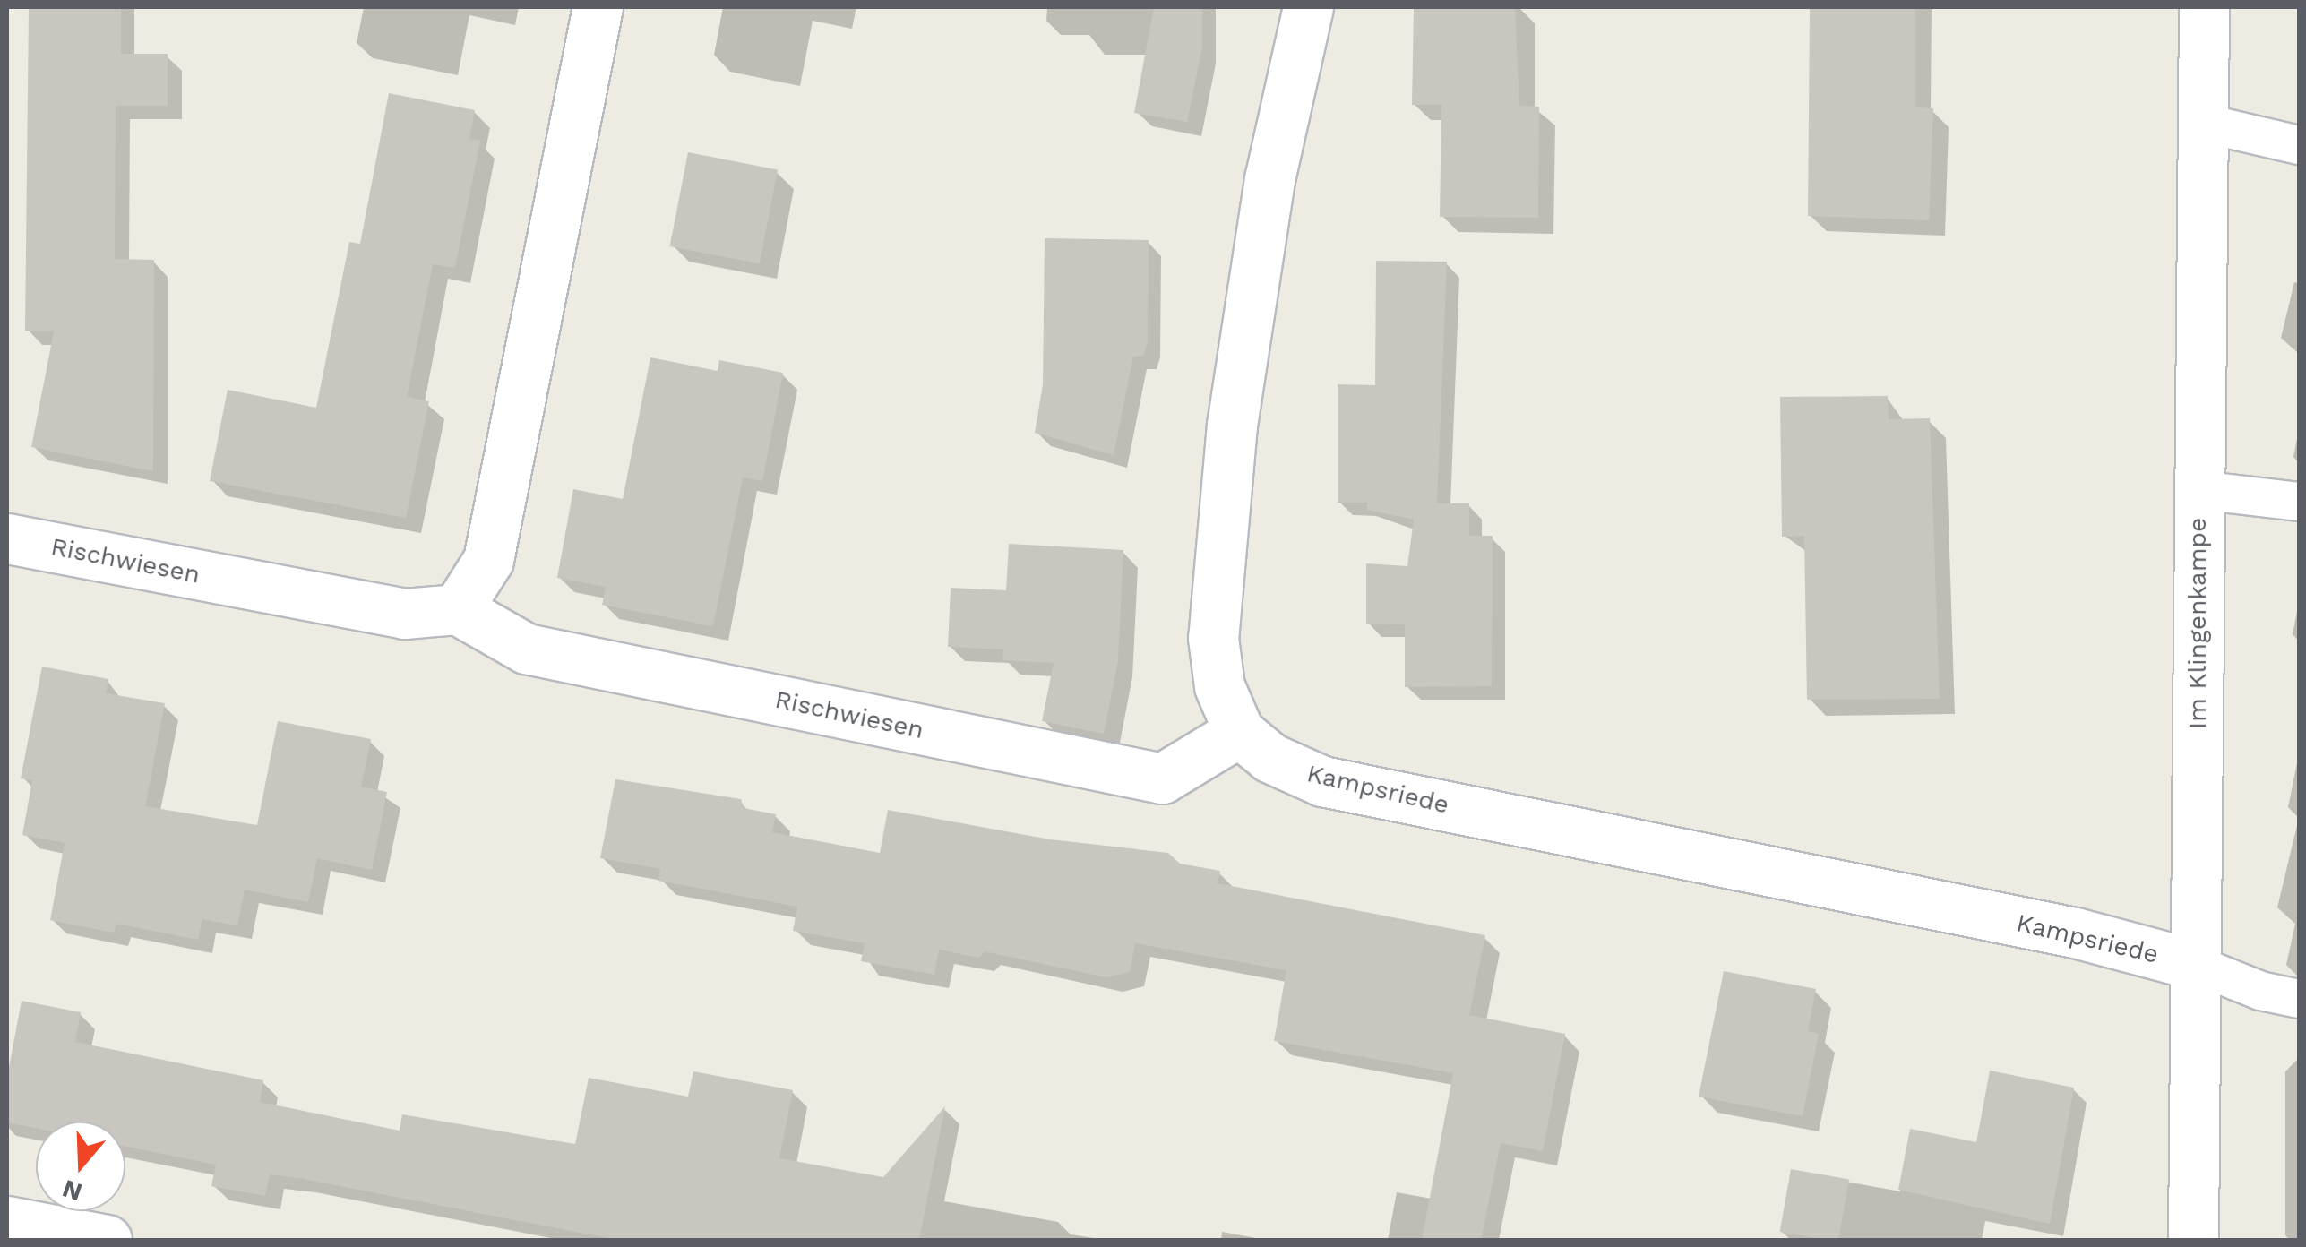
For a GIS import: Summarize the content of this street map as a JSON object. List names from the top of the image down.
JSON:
{
  "streets": {
    "street": ["Rischwiesen", "Im Klingenkampe", "Kampsriede"]
  },
  "crossings": [
    ["Rischwiesen", "Kampsriede"],
    ["Im Klingenkampe", "Kampsriede"]
  ],
  "north": "bottom"
}
